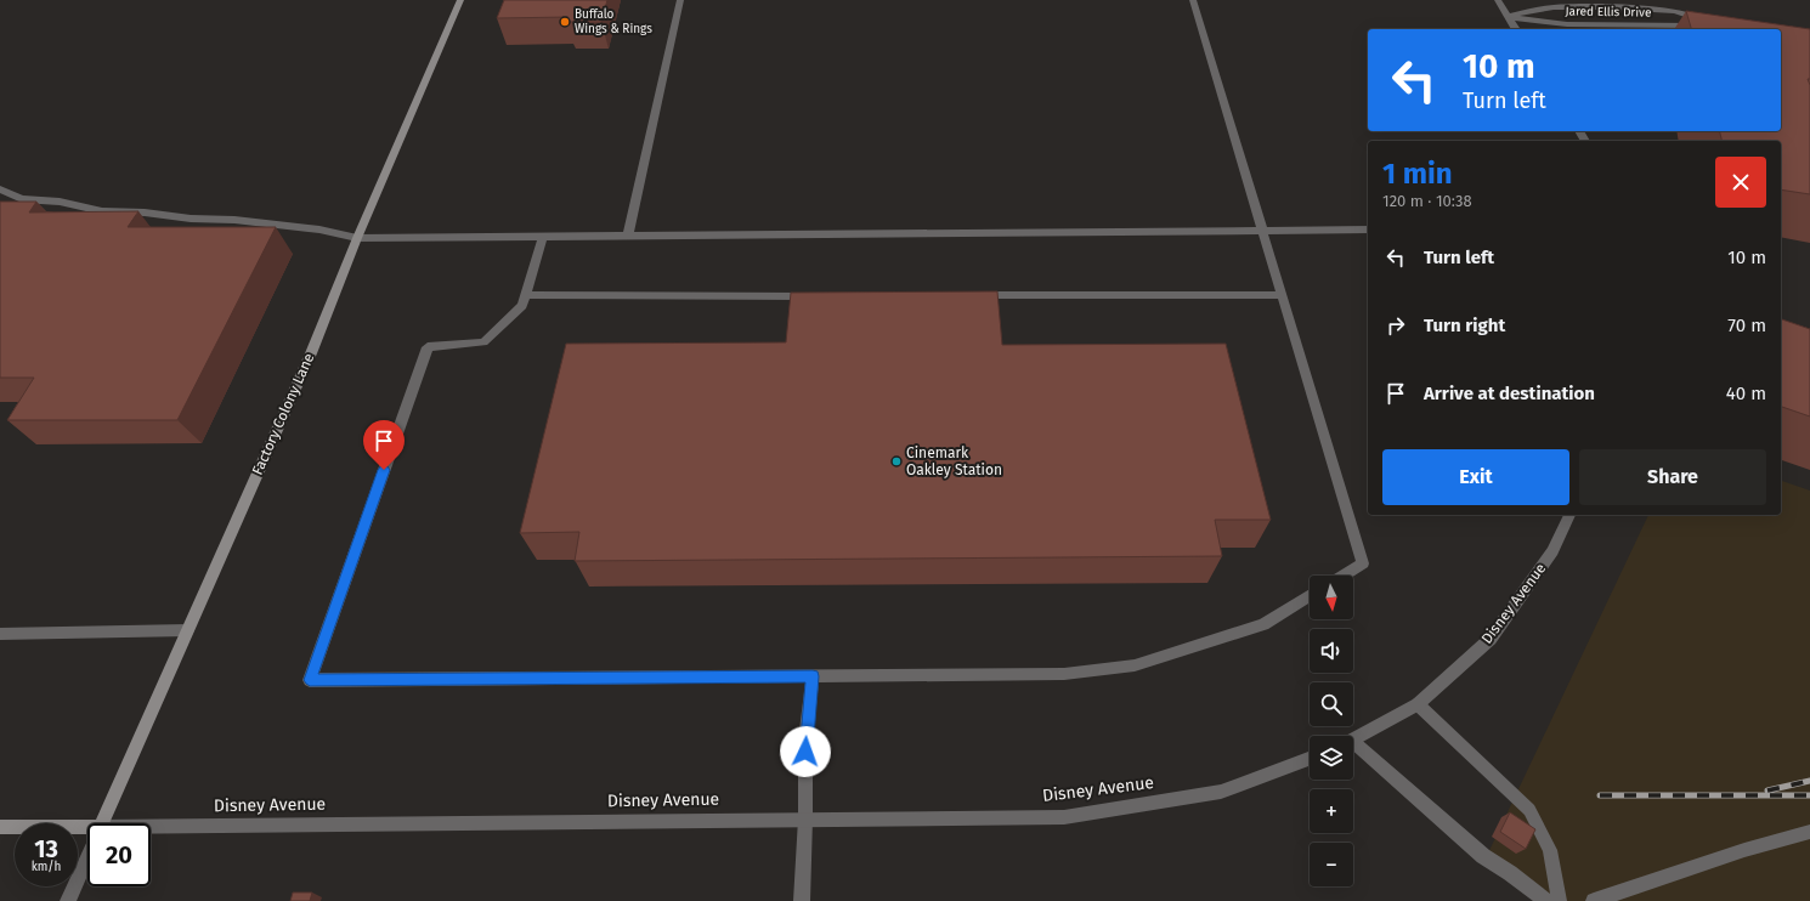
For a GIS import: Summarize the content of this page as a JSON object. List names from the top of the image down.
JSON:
{
  "streets": {
    "street": ["Jared Ellis Drive", "Factory Colony Lane", "Disney Avenue"]
  },
  "places": ["Buffalo Wings & Rings", "Cinemark Oakley Station"],
  "north": "bottom",
  "page": {
    "turn": ["10 m", "Turn left"],
    "heading": ["1 min", "120 m · 10:38"],
    "list": [
      {
        "name": "Turn left",
        "value": "10 m"
      },
      {
        "name": "Turn right",
        "value": "70 m"
      },
      {
        "name": "Arrive at destination",
        "value": "40 m"
      }
    ],
    "buttons": ["Exit", "Share"],
    "map_buttons": ["+", "−"],
    "speed": "13 km/h",
    "limit": "20"
  }
}
